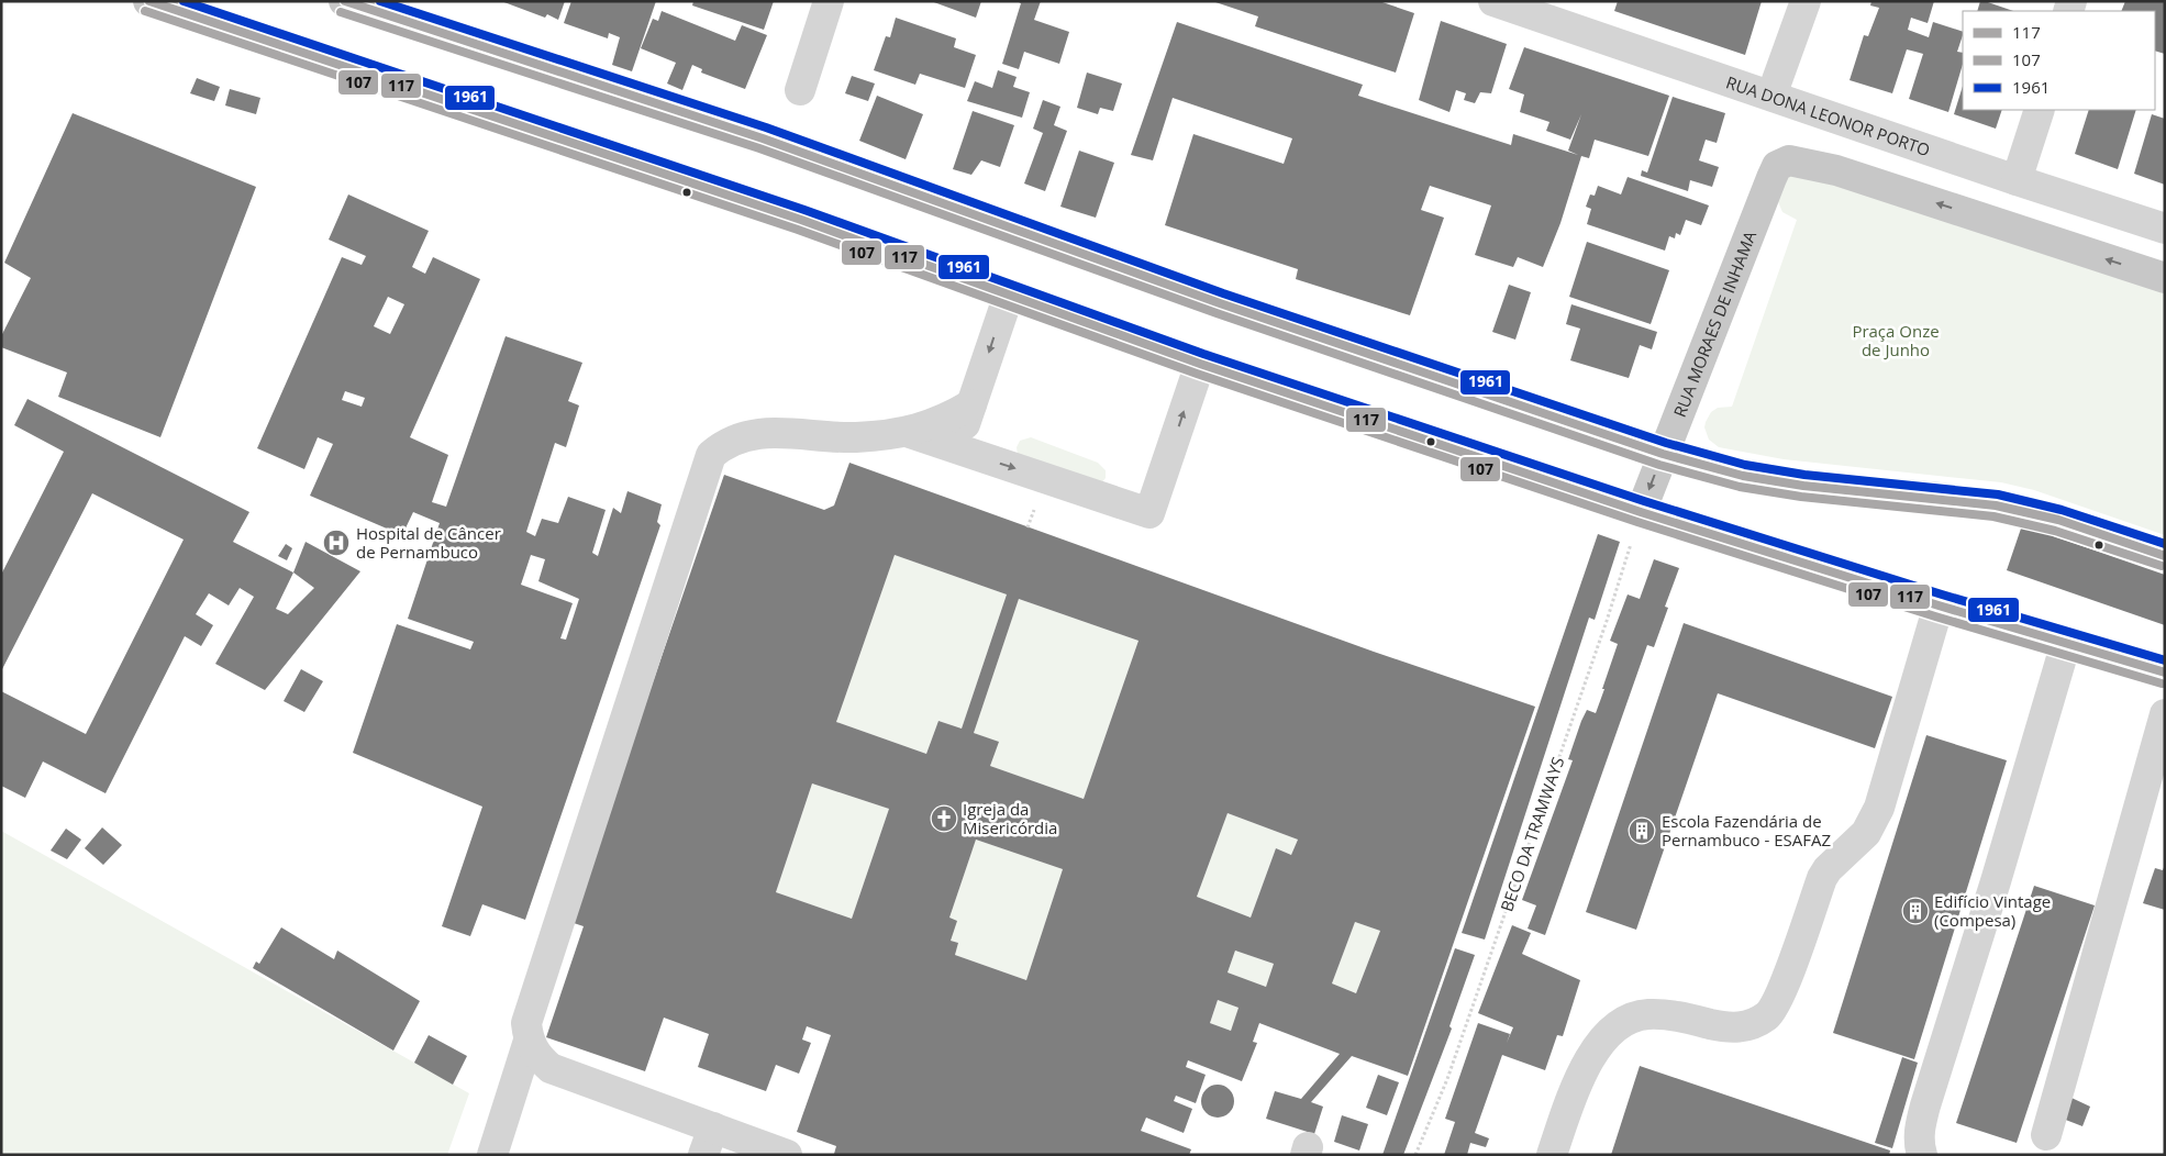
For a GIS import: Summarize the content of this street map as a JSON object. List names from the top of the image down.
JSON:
{
  "streets": {
    "main road": ["RUA MORAES DE INHAMA"],
    "street": ["RUA DONA LEONOR PORTO"],
    "path": ["BECO DA TRAMWAYS"]
  },
  "crossings": [
    ["RUA MORAES DE INHAMA", "BECO DA TRAMWAYS"]
  ],
  "parks": ["Praça Onze de Junho"],
  "places": {
    "hospital": ["Hospital de Câncer de Pernambuco"],
    "church": ["Igreja da Misericórdia"],
    "building": ["Escola Fazendária de Pernambuco - ESAFAZ", "Edifício Vintage (Compesa)"]
  },
  "lines": ["transit line 117", "transit line 1961", "transit line 107"],
  "legend": ["117", "107", "1961"]
}
